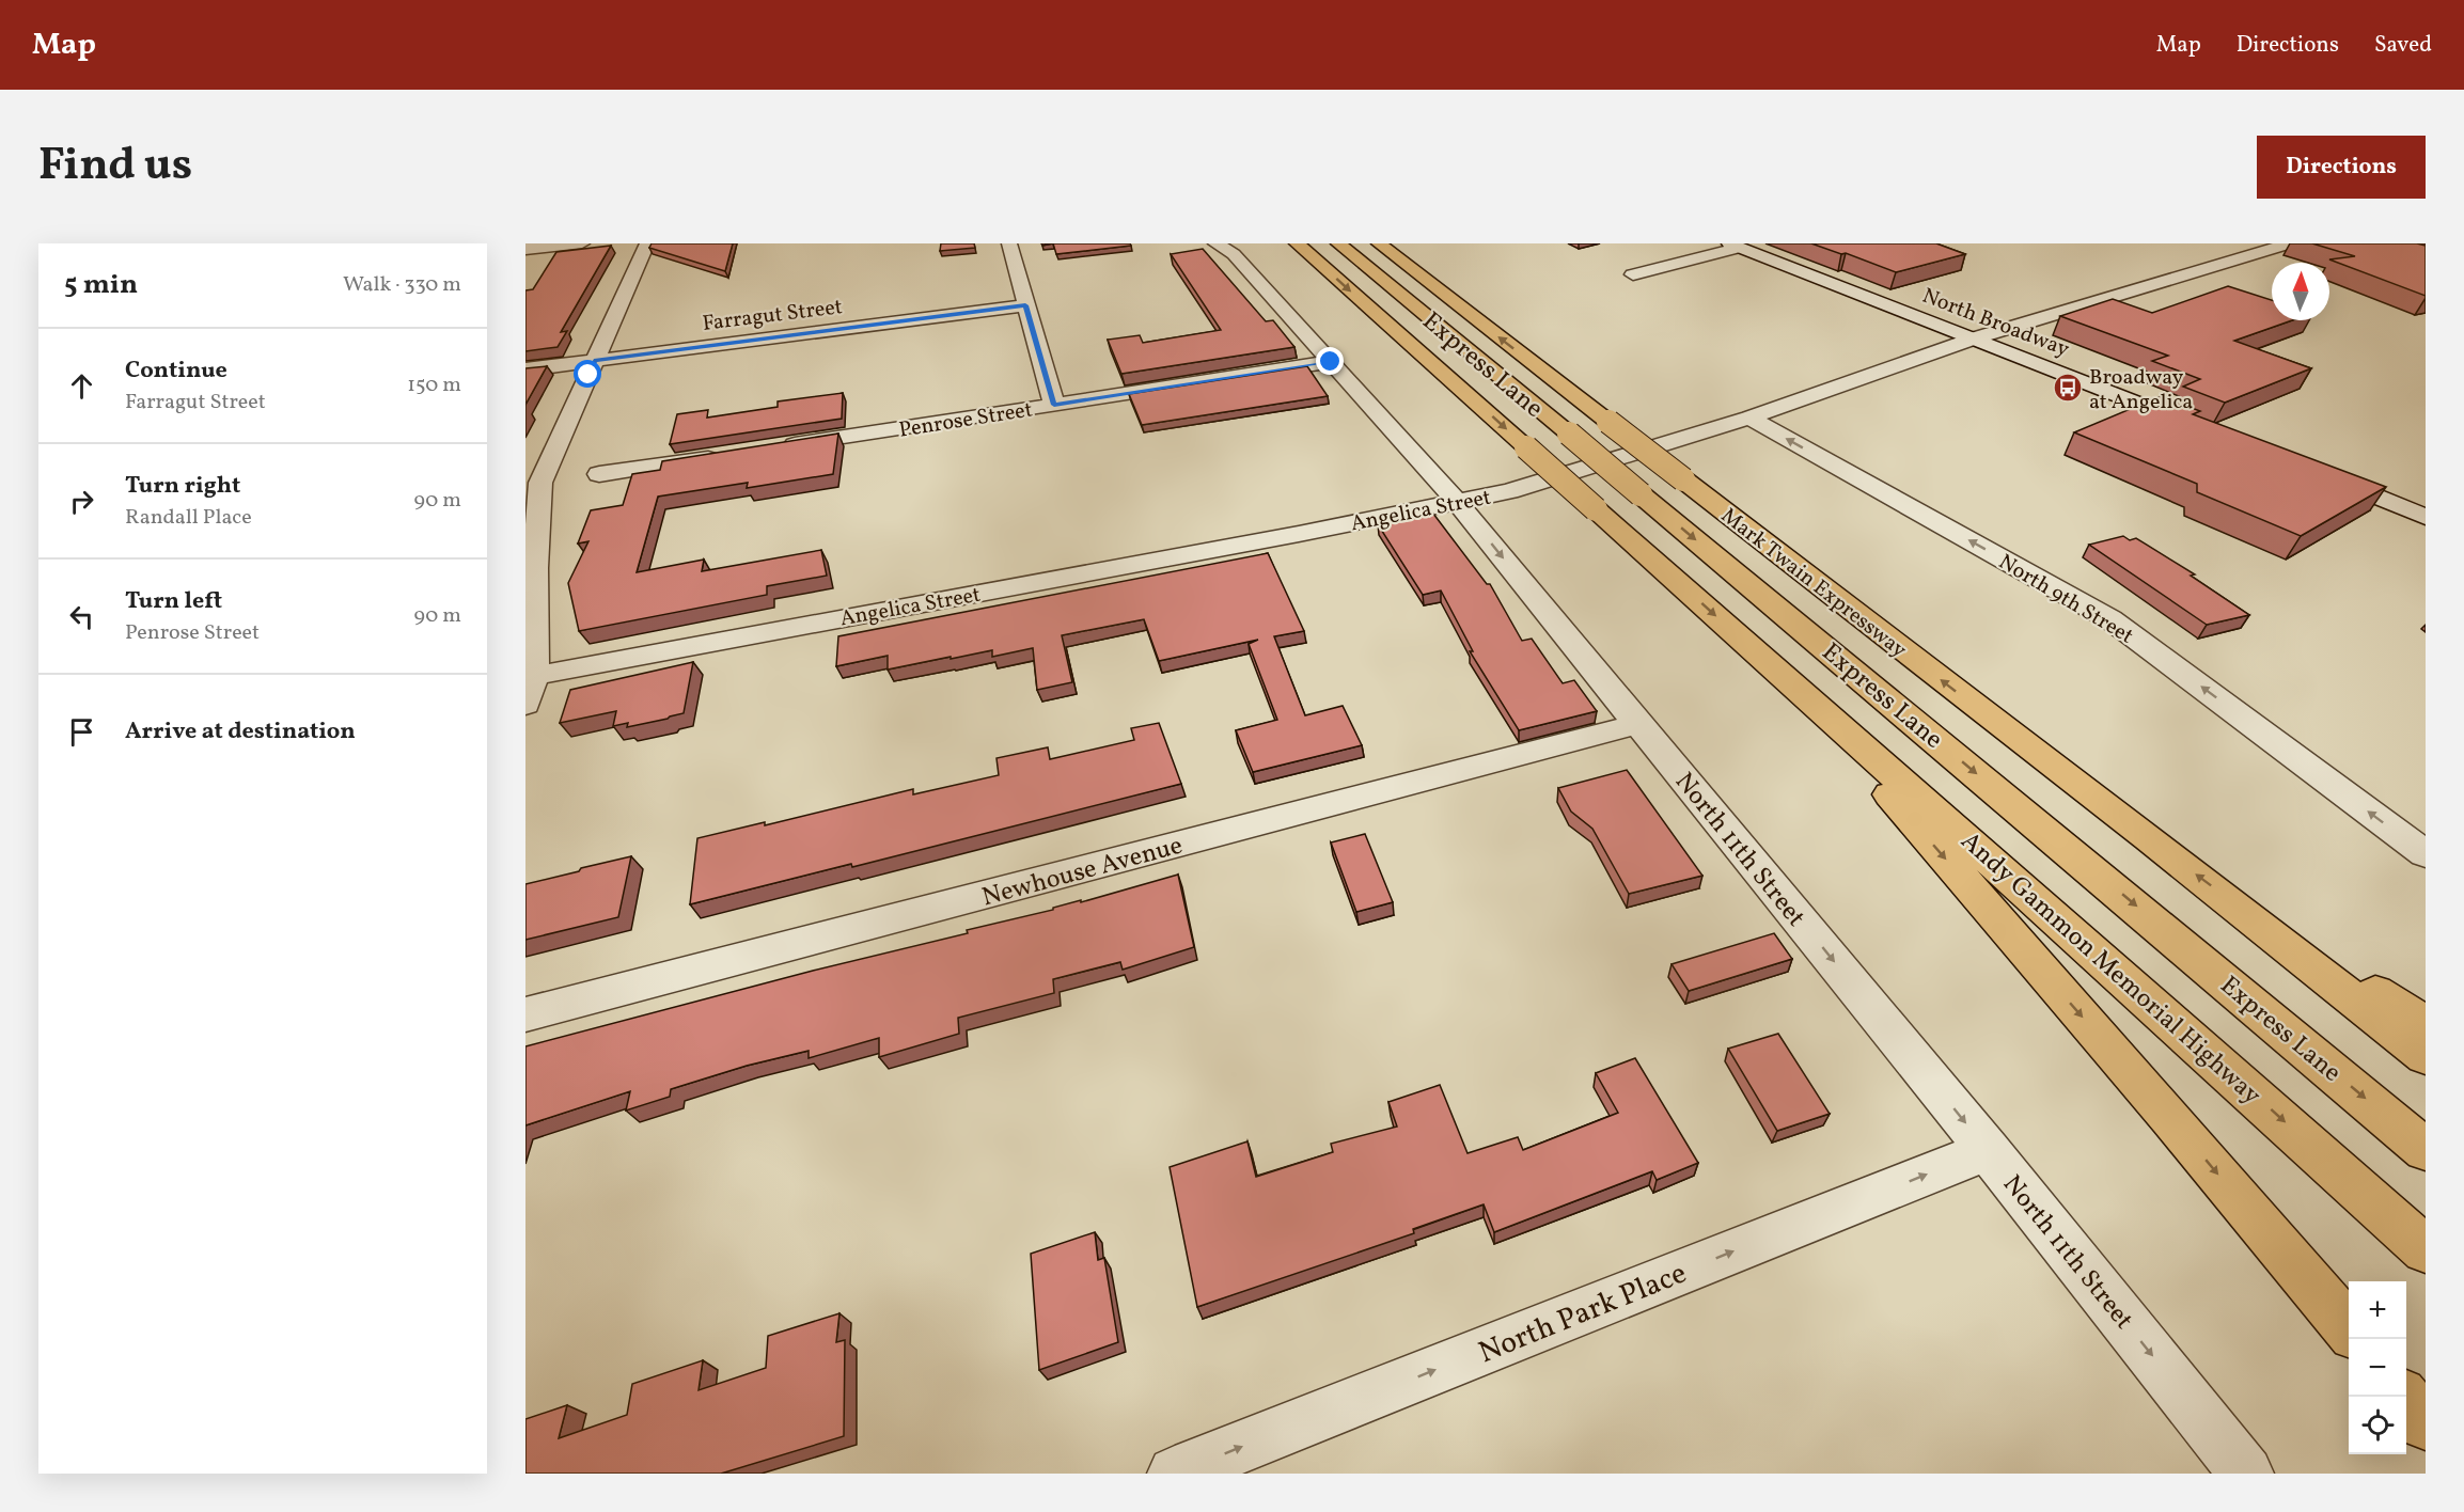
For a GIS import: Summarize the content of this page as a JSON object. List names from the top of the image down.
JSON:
{
  "streets": {
    "highway": ["Express Lane", "Mark Twain Expressway", "Andy Gammon Memorial Highway"],
    "street": [
      "Farragut Street",
      "North Broadway",
      "Penrose Street",
      "Angelica Street",
      "North 9th Street",
      "North 11th Street",
      "Newhouse Avenue",
      "North Park Place"
    ]
  },
  "crossings": [
    ["North Broadway", "Angelica Street"],
    ["Penrose Street", "North 11th Street"],
    ["Angelica Street", "North 9th Street"],
    ["Angelica Street", "North 11th Street"],
    ["North 11th Street", "Newhouse Avenue"],
    ["North 11th Street", "North Park Place"]
  ],
  "one_way": ["North 9th Street", "North 11th Street", "North Park Place"],
  "places": {
    "bus stop": ["Broadway at Angelica"]
  },
  "north": "top",
  "page": {
    "header": "Map",
    "nav": ["Map", "Directions", "Saved"],
    "title": "Find us",
    "buttons": "Directions",
    "heading": ["5 min", "Walk · 330 m"],
    "list": [
      ["Continue", "Farragut Street", "150 m"],
      ["Turn right", "Randall Place", "90 m"],
      ["Turn left", "Penrose Street", "90 m"],
      "Arrive at destination"
    ],
    "map_buttons": ["+", "−"]
  }
}
